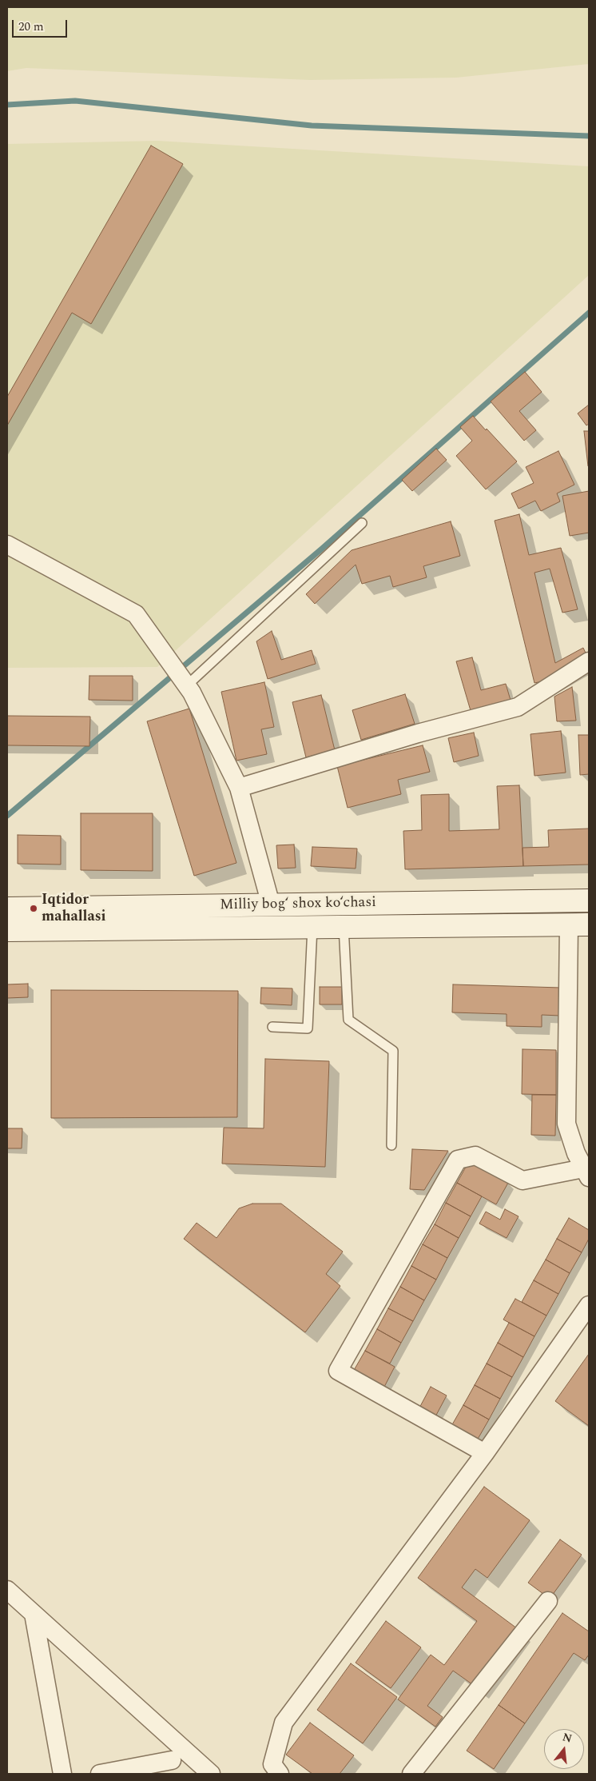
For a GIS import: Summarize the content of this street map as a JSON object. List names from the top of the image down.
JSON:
{
  "streets": {
    "main road": ["Milliy bog‘ shox ko‘chasi"]
  },
  "places": ["Iqtidor mahallasi"],
  "scale_bar": "20 m",
  "north": "top"
}
